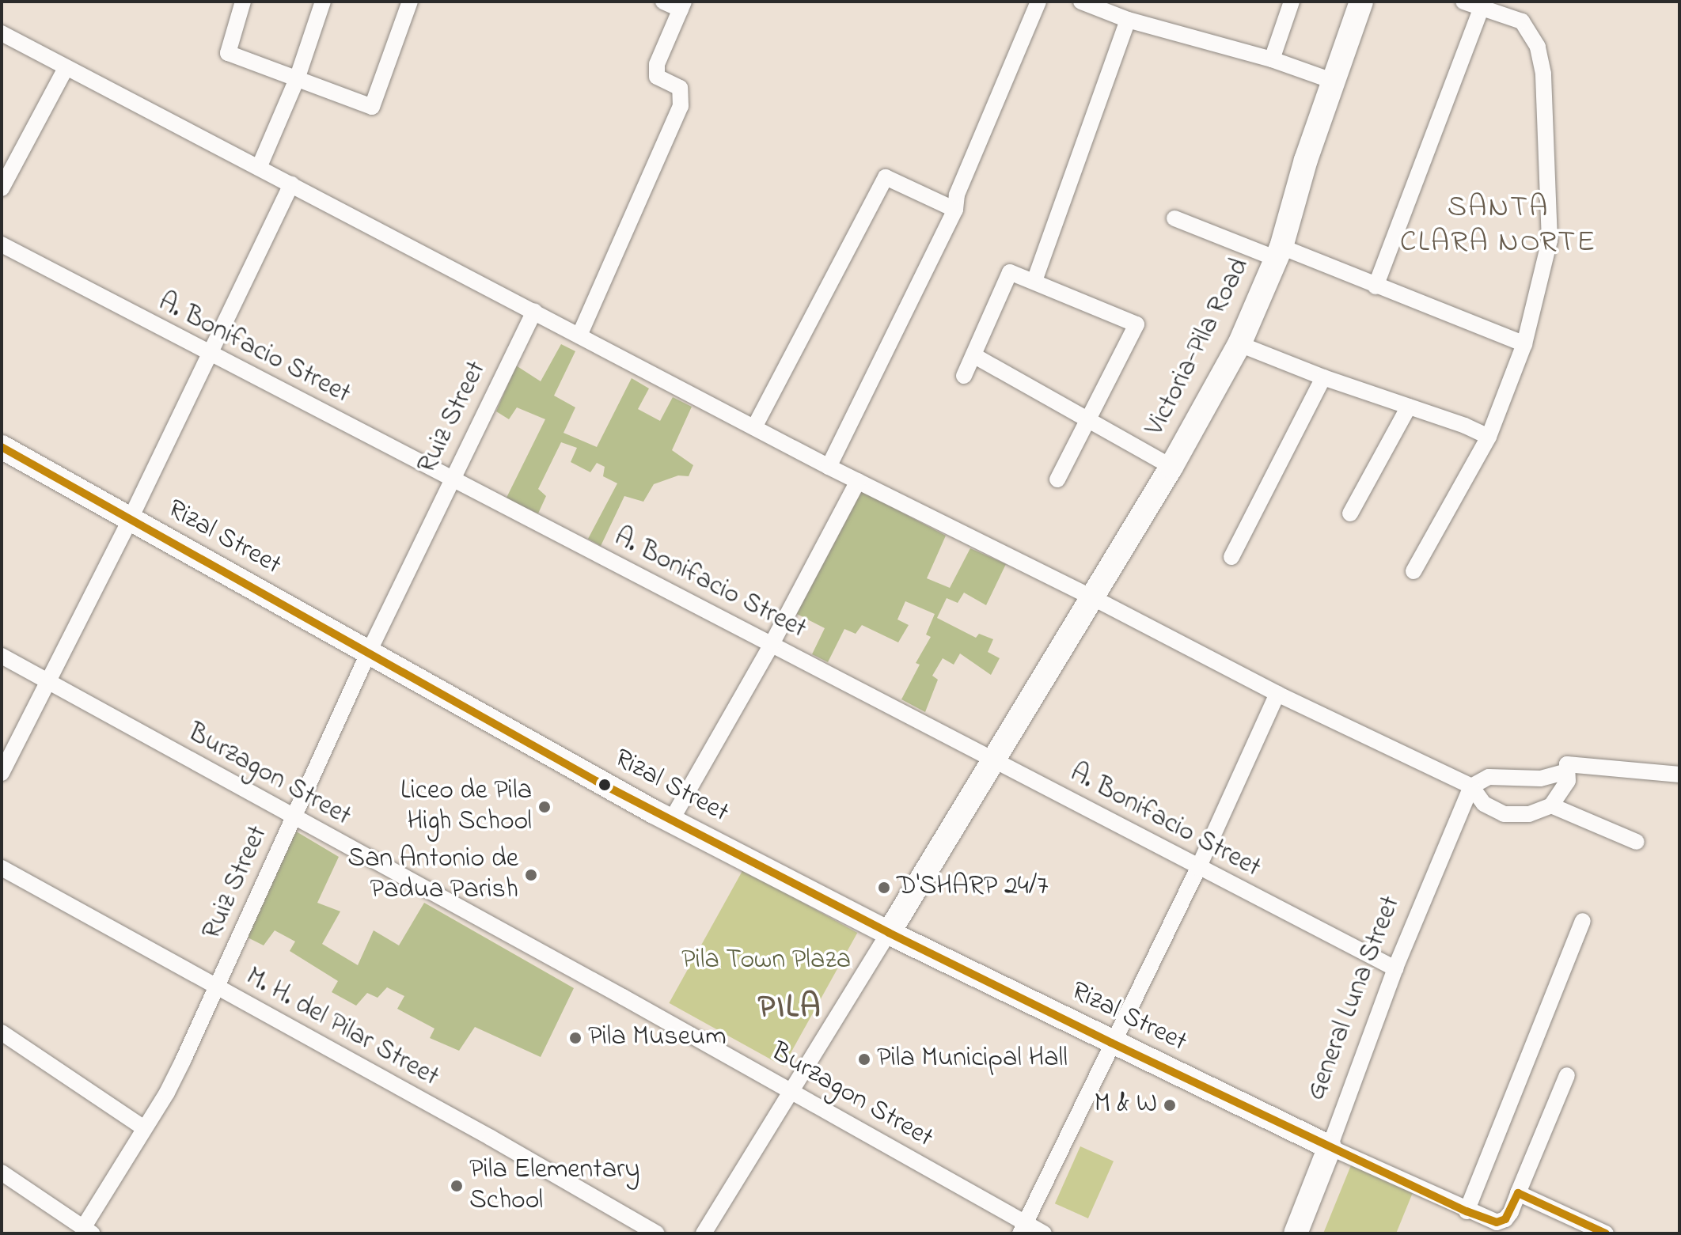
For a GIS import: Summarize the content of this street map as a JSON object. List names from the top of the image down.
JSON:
{
  "streets": {
    "main road": ["Victoria-Pila Road", "Rizal Street", "General Luna Street"],
    "street": [
      "A. Bonifacio Street",
      "Ruiz Street",
      "Burzagon Street",
      "M. H. del Pilar Street"
    ]
  },
  "crossings": [
    ["Victoria-Pila Road", "A. Bonifacio Street"],
    ["Victoria-Pila Road", "Rizal Street"],
    ["A. Bonifacio Street", "Ruiz Street"],
    ["A. Bonifacio Street", "General Luna Street"],
    ["Ruiz Street", "Rizal Street"],
    ["Ruiz Street", "Burzagon Street"],
    ["Ruiz Street", "M. H. del Pilar Street"],
    ["Rizal Street", "General Luna Street"]
  ],
  "districts": ["SANTA CLARA NORTE", "PILA"],
  "parks": ["Pila Town Plaza"],
  "places": [
    "Liceo de Pila High School",
    "San Antonio de Padua Parish",
    "D'SHARP 24/7",
    "Pila Museum",
    "Pila Municipal Hall",
    "M & W",
    "Pila Elementary School"
  ]
}
